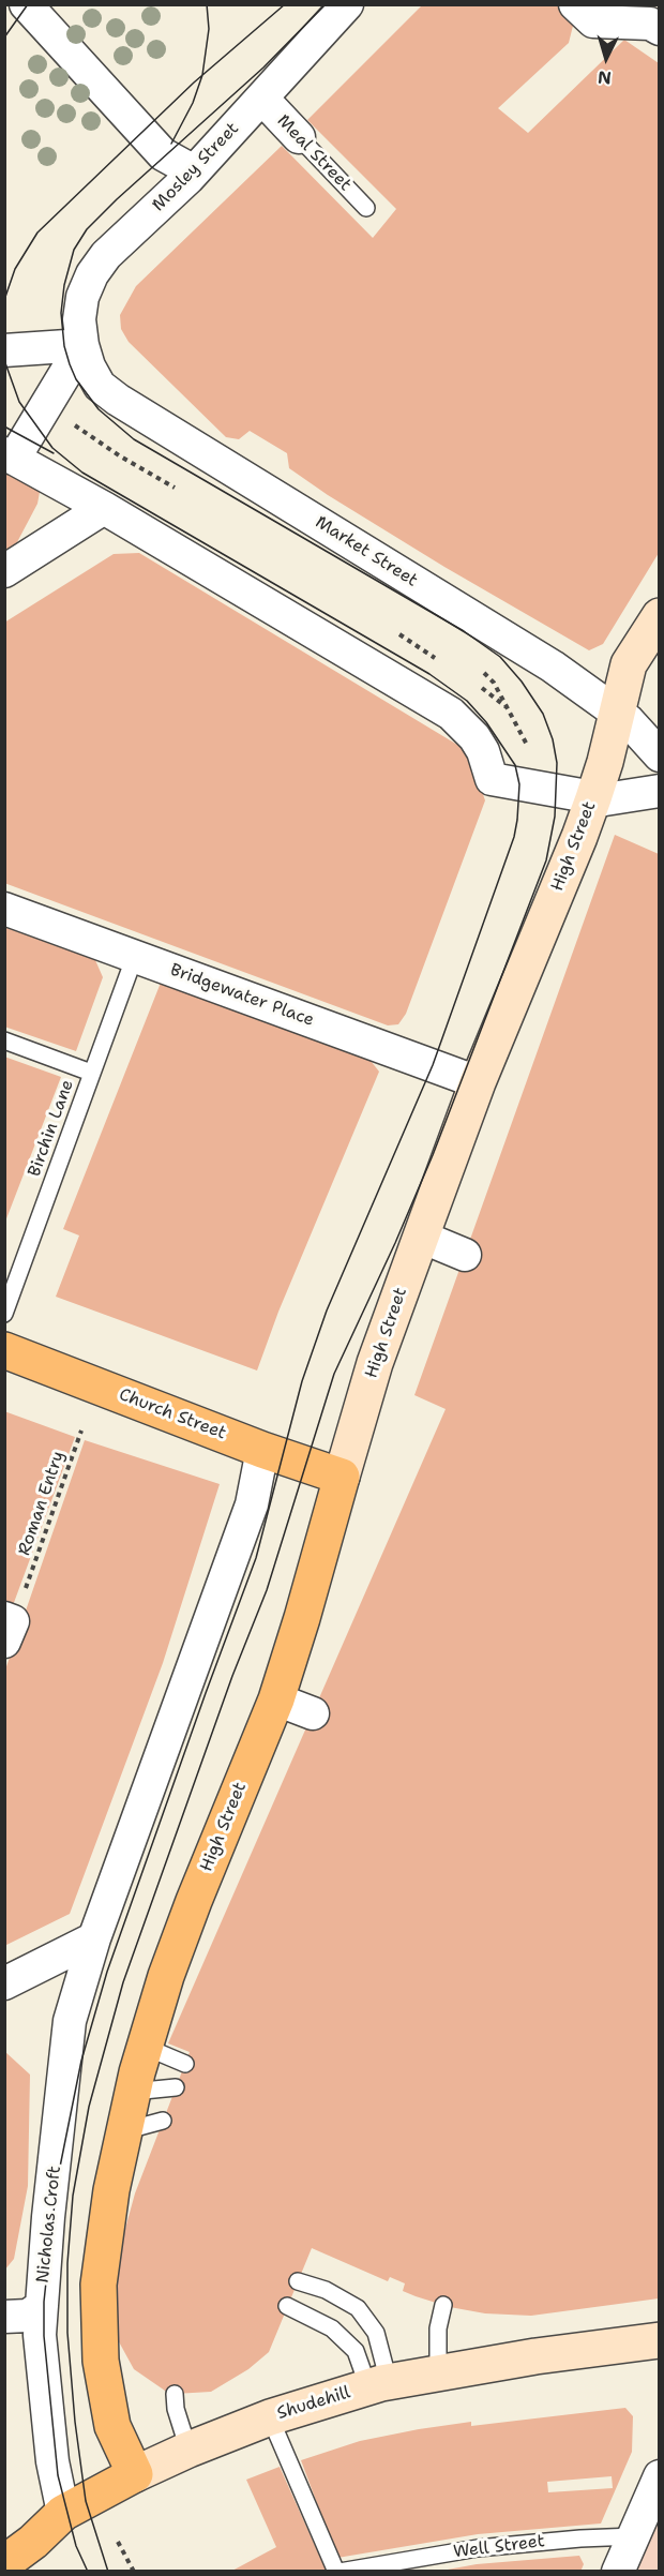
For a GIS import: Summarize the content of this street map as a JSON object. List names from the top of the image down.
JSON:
{
  "streets": {
    "main road": ["High Street", "Church Street", "Shudehill"],
    "street": [
      "Meal Street",
      "Mosley Street",
      "Market Street",
      "Bridgewater Place",
      "Nicholas Croft"
    ],
    "lane": ["Birchin Lane", "Well Street"],
    "path": ["Roman Entry"]
  },
  "crossings": [
    ["Meal Street", "Mosley Street"],
    ["Mosley Street", "Market Street"],
    ["Market Street", "High Street"],
    ["High Street", "Bridgewater Place"],
    ["High Street", "Church Street"],
    ["Bridgewater Place", "Birchin Lane"],
    ["Nicholas Croft", "Shudehill"]
  ],
  "north": "bottom"
}
